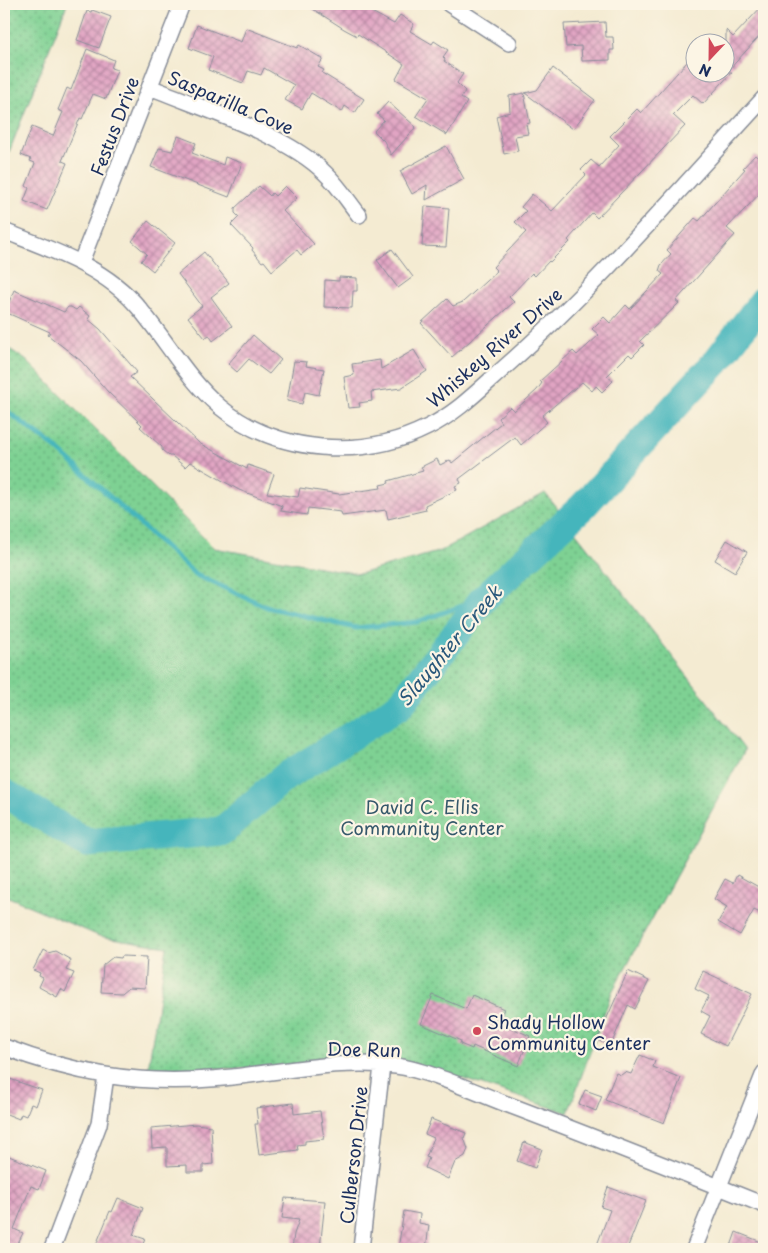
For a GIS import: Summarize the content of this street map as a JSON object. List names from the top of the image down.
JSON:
{
  "streets": {
    "street": [
      "Sasparilla Cove",
      "Festus Drive",
      "Whiskey River Drive",
      "Doe Run",
      "Culberson Drive"
    ]
  },
  "crossings": [
    ["Sasparilla Cove", "Festus Drive"],
    ["Festus Drive", "Whiskey River Drive"],
    ["Doe Run", "Culberson Drive"]
  ],
  "water": ["Slaughter Creek"],
  "parks": ["David C. Ellis Community Center"],
  "places": ["Shady Hollow Community Center"],
  "north": "bottom"
}
